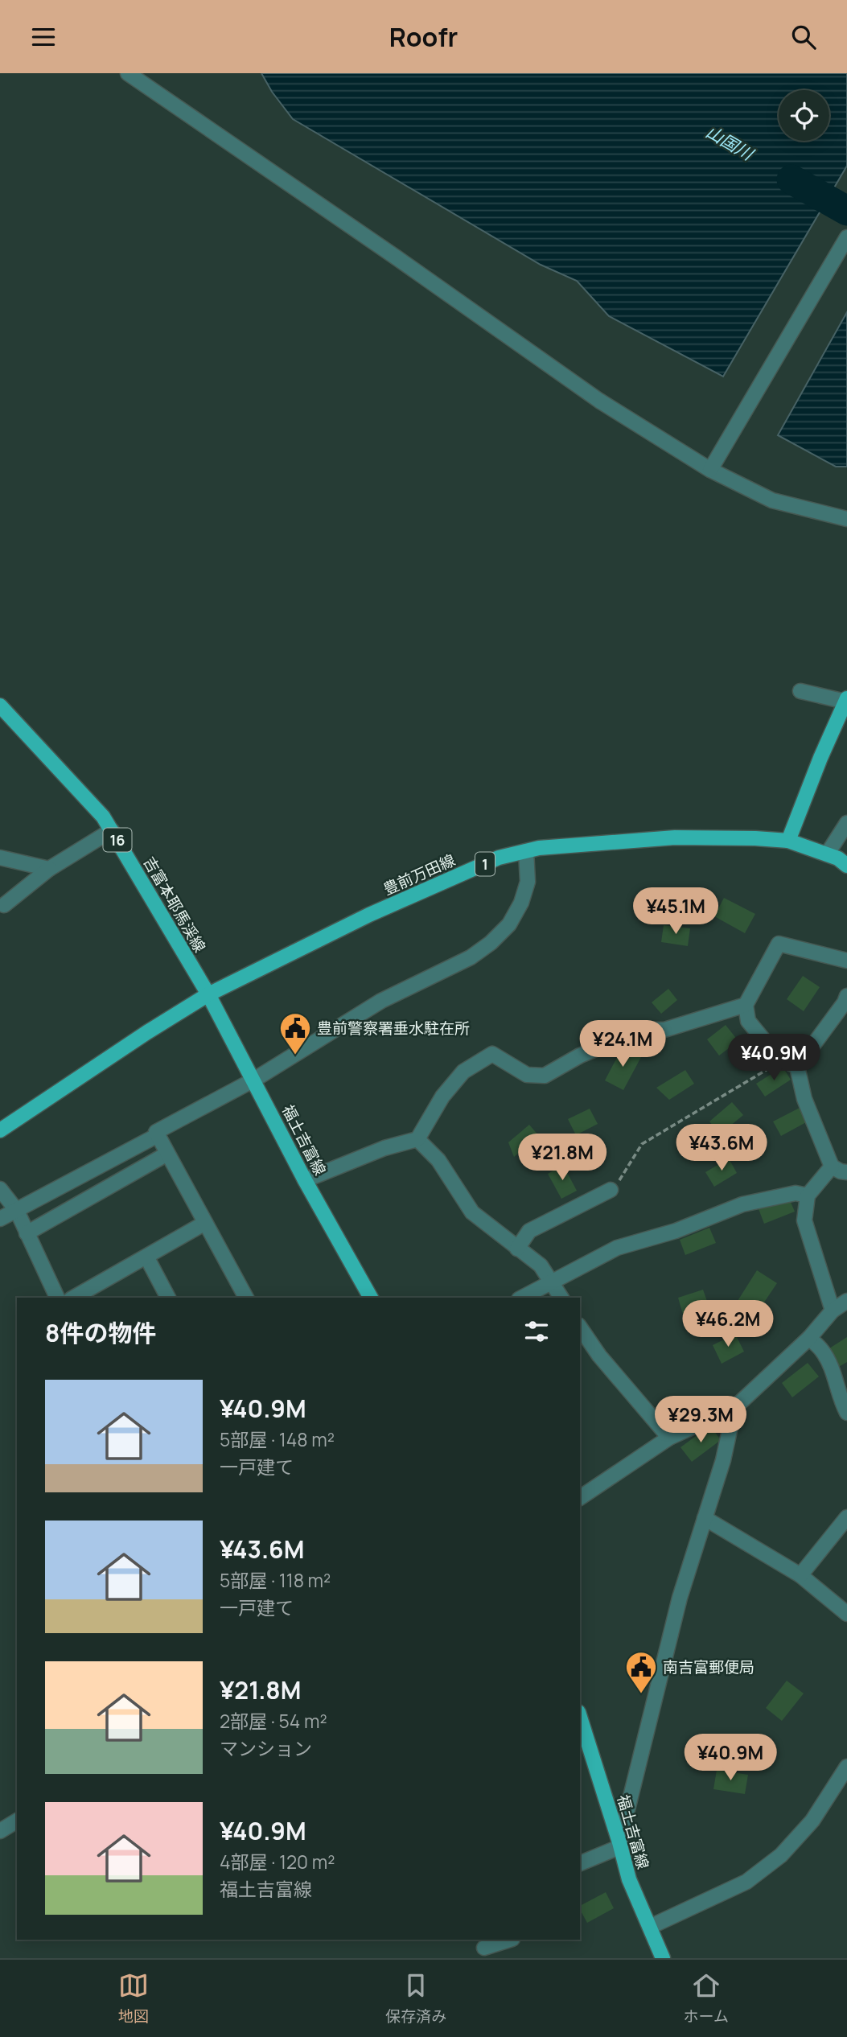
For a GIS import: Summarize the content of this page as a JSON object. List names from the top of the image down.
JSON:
{
  "streets": {
    "main road": [
      "16",
      "1",
      "豊前万田線",
      "吉富本耶馬渓線",
      "福土吉富線"
    ]
  },
  "crossings": [
    ["豊前万田線", "吉富本耶馬渓線"],
    ["豊前万田線", "福土吉富線"],
    ["吉富本耶馬渓線", "福土吉富線"]
  ],
  "water": ["山国川"],
  "places": {
    "public building": ["豊前警察署垂水駐在所", "南吉富郵便局"]
  },
  "page": {
    "header": "Roofr",
    "price": [
      "¥45.1M",
      "¥24.1M",
      "¥40.9M",
      "¥43.6M",
      "¥21.8M",
      "¥46.2M",
      "¥29.3M",
      "¥40.9M"
    ],
    "heading": "8件の物件",
    "list": [
      {
        "name": "¥40.9M",
        "note": "5部屋 · 148 m² · 一戸建て"
      },
      {
        "name": "¥43.6M",
        "note": "5部屋 · 118 m² · 一戸建て"
      },
      {
        "name": "¥21.8M",
        "note": "2部屋 · 54 m² · マンション"
      },
      {
        "name": "¥40.9M",
        "note": "4部屋 · 120 m² · 福土吉富線"
      }
    ],
    "tabs": ["地図", "保存済み", "ホーム"]
  }
}
